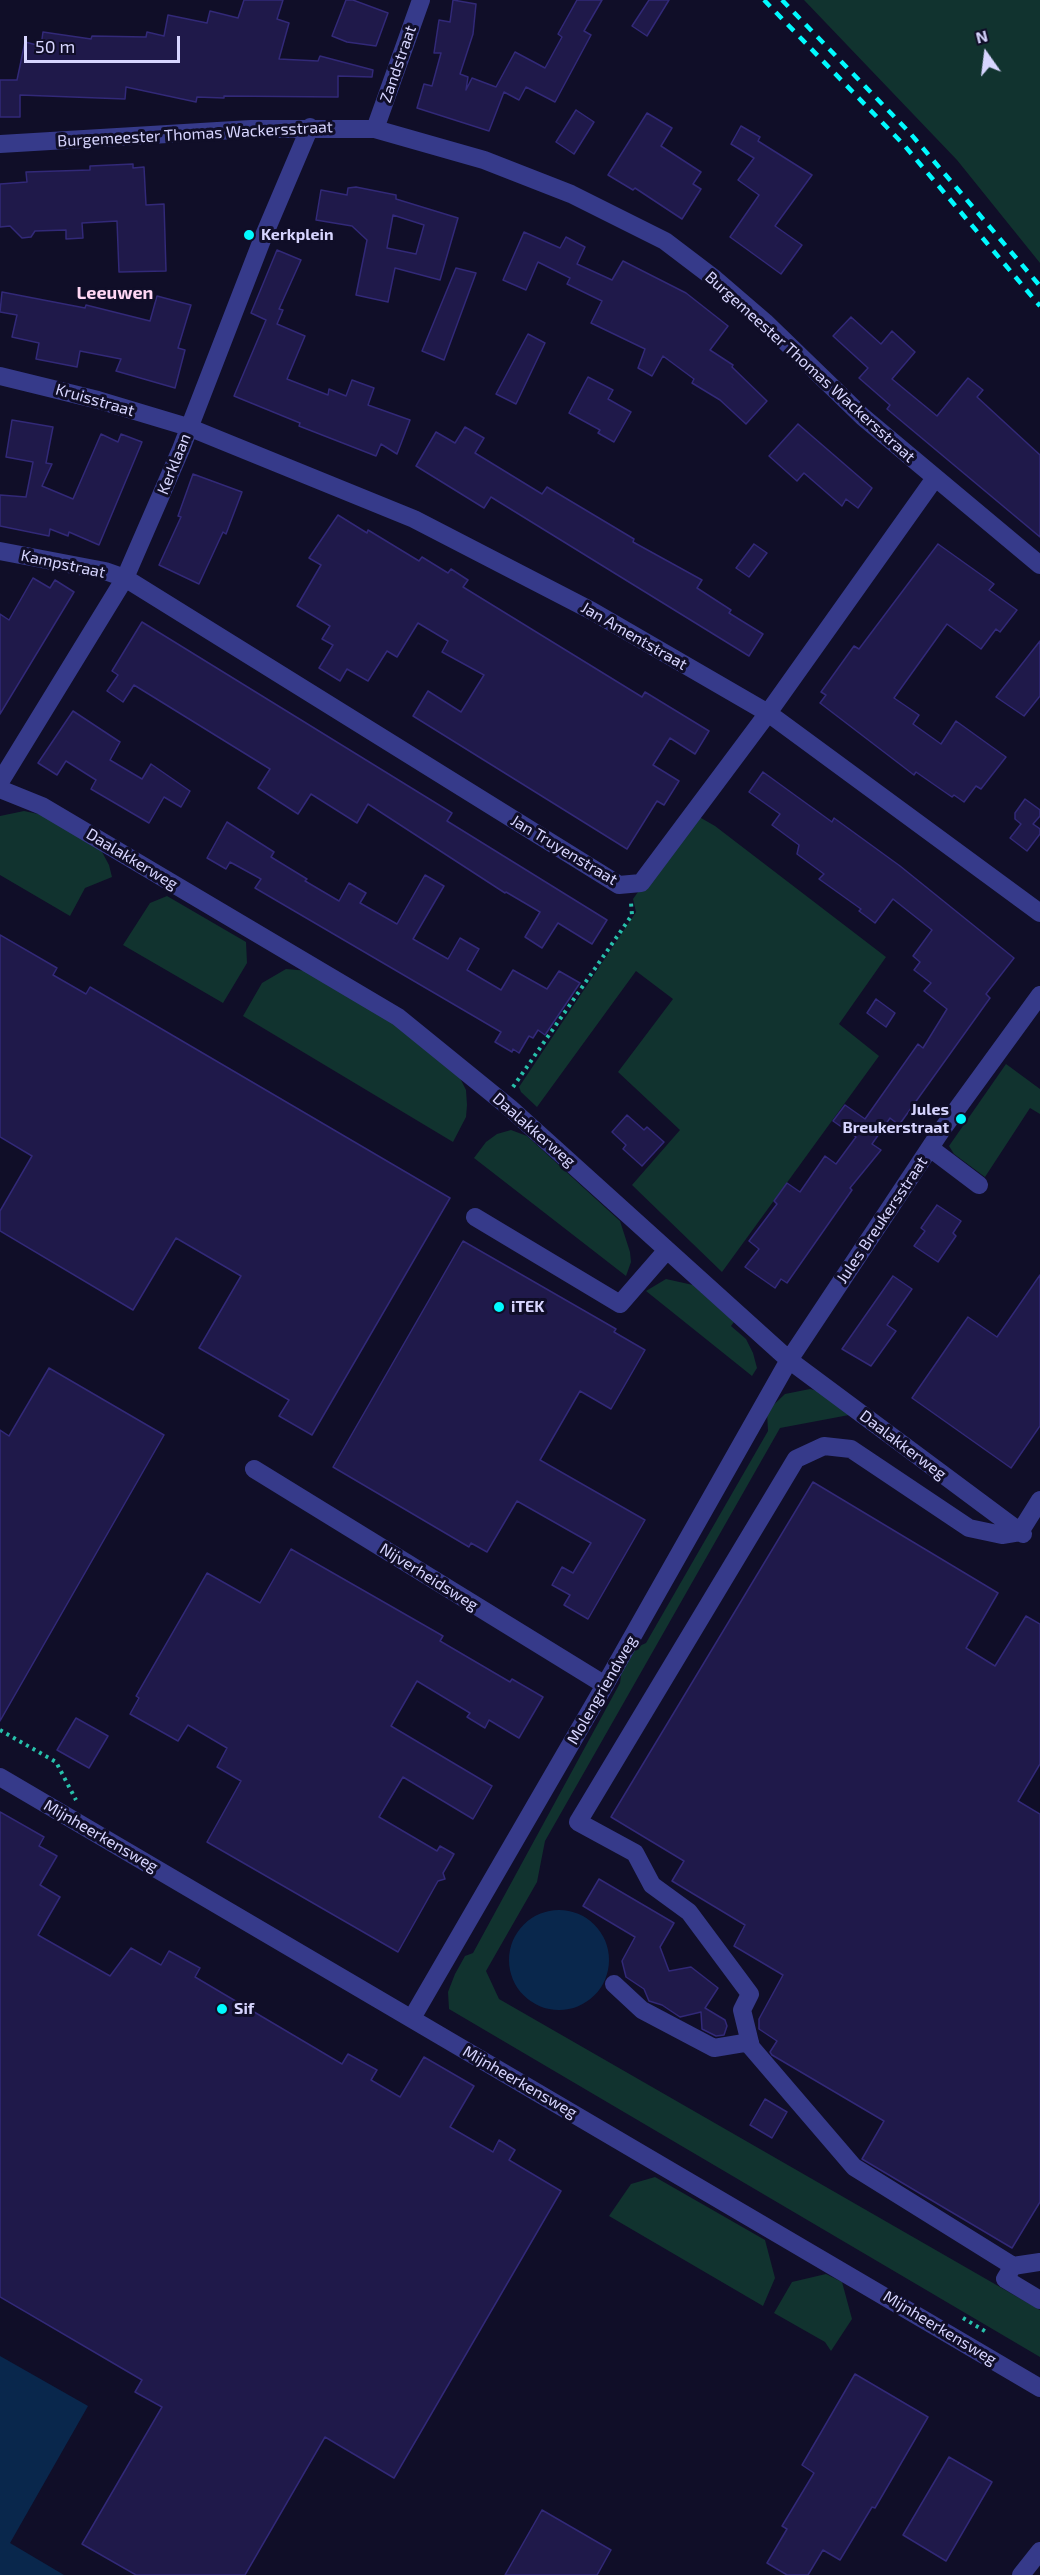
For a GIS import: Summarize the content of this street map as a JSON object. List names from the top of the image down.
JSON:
{
  "streets": {
    "street": [
      "Zandstraat",
      "Burgemeester Thomas Wackersstraat",
      "Kruisstraat",
      "Kerklaan",
      "Kampstraat",
      "Jan Amentstraat",
      "Jan Truyenstraat",
      "Daalakkerweg",
      "Jules Breukersstraat",
      "Nijverheidsweg",
      "Molengriendweg",
      "Mijnheerkensweg"
    ]
  },
  "crossings": [
    ["Zandstraat", "Burgemeester Thomas Wackersstraat"],
    ["Burgemeester Thomas Wackersstraat", "Kerklaan"],
    ["Burgemeester Thomas Wackersstraat", "Jan Truyenstraat"],
    ["Kruisstraat", "Kerklaan"],
    ["Kruisstraat", "Jan Amentstraat"],
    ["Kerklaan", "Kampstraat"],
    ["Kerklaan", "Jan Amentstraat"],
    ["Kerklaan", "Jan Truyenstraat"],
    ["Kampstraat", "Jan Truyenstraat"],
    ["Jan Amentstraat", "Jan Truyenstraat"],
    ["Daalakkerweg", "Jules Breukersstraat"],
    ["Daalakkerweg", "Molengriendweg"],
    ["Jules Breukersstraat", "Molengriendweg"],
    ["Nijverheidsweg", "Molengriendweg"],
    ["Molengriendweg", "Mijnheerkensweg"]
  ],
  "districts": ["Leeuwen"],
  "places": [
    "Kerkplein",
    "Jules Breukerstraat",
    "iTEK",
    "Sif"
  ],
  "scale_bar": "50 m",
  "north": "top"
}
